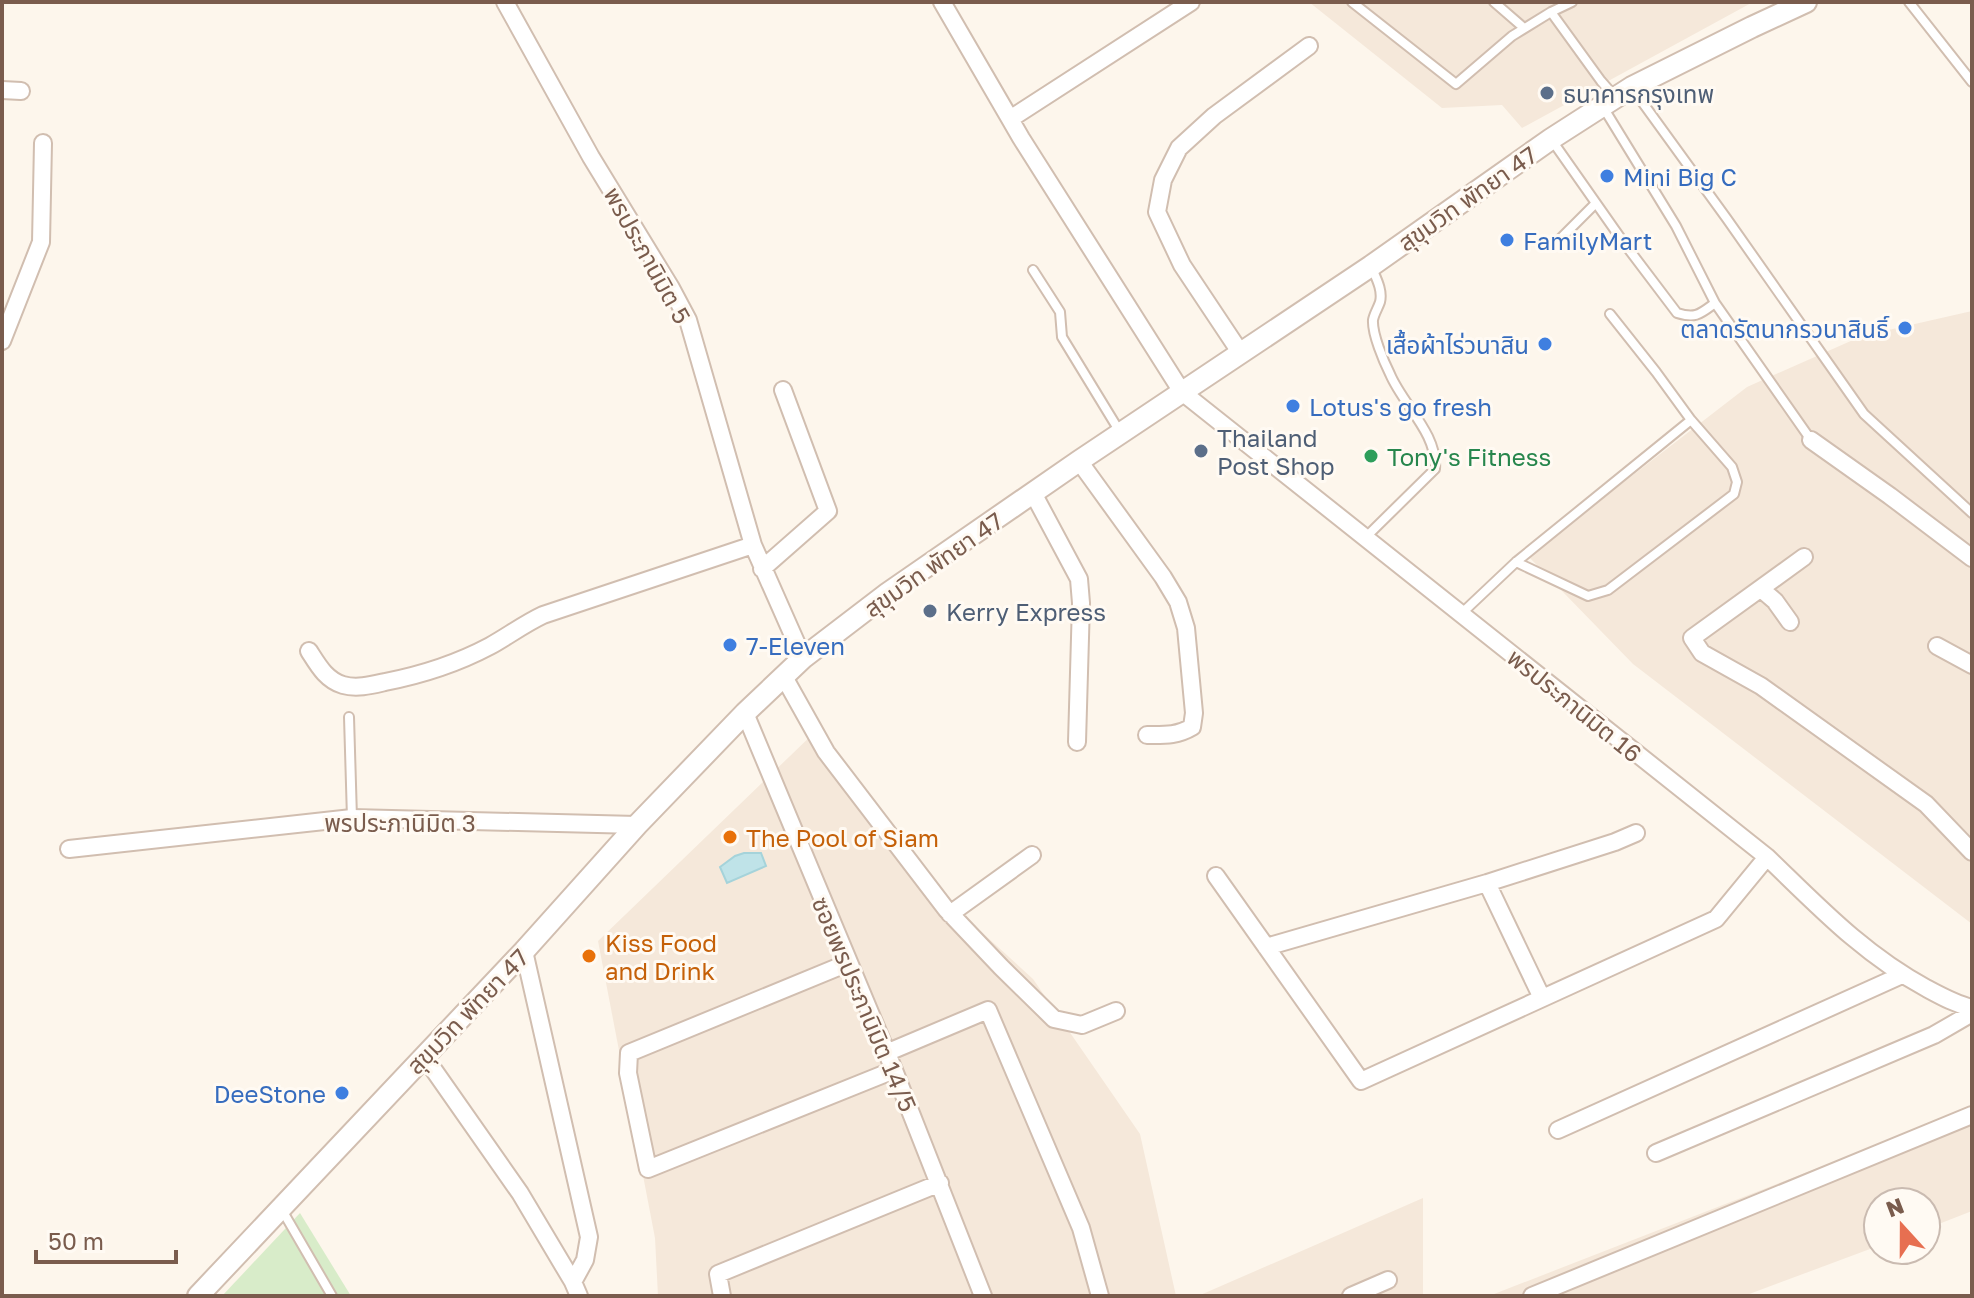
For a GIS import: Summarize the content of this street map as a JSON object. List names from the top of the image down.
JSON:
{
  "streets": {
    "street": [
      "สุขุมวิท พัทยา 47",
      "พรประภานิมิต 5",
      "พรประภานิมิต 16",
      "พรประภานิมิต 3",
      "ซอยพรประภานิมิต 14/5"
    ]
  },
  "crossings": [
    ["สุขุมวิท พัทยา 47", "พรประภานิมิต 5"],
    ["สุขุมวิท พัทยา 47", "พรประภานิมิต 16"],
    ["สุขุมวิท พัทยา 47", "พรประภานิมิต 3"],
    ["สุขุมวิท พัทยา 47", "ซอยพรประภานิมิต 14/5"]
  ],
  "places": [
    "ธนาคารกรุงเทพ",
    "Mini Big C",
    "FamilyMart",
    "ตลาดรัตนากรวนาสินธิ์",
    "เสื้อผ้าไร่วนาสิน",
    "Lotus's go fresh",
    "Thailand Post Shop",
    "Tony's Fitness",
    "Kerry Express",
    "7-Eleven",
    "The Pool of Siam",
    "Kiss Food and Drink",
    "DeeStone"
  ],
  "scale_bar": "50 m",
  "north": "top"
}
